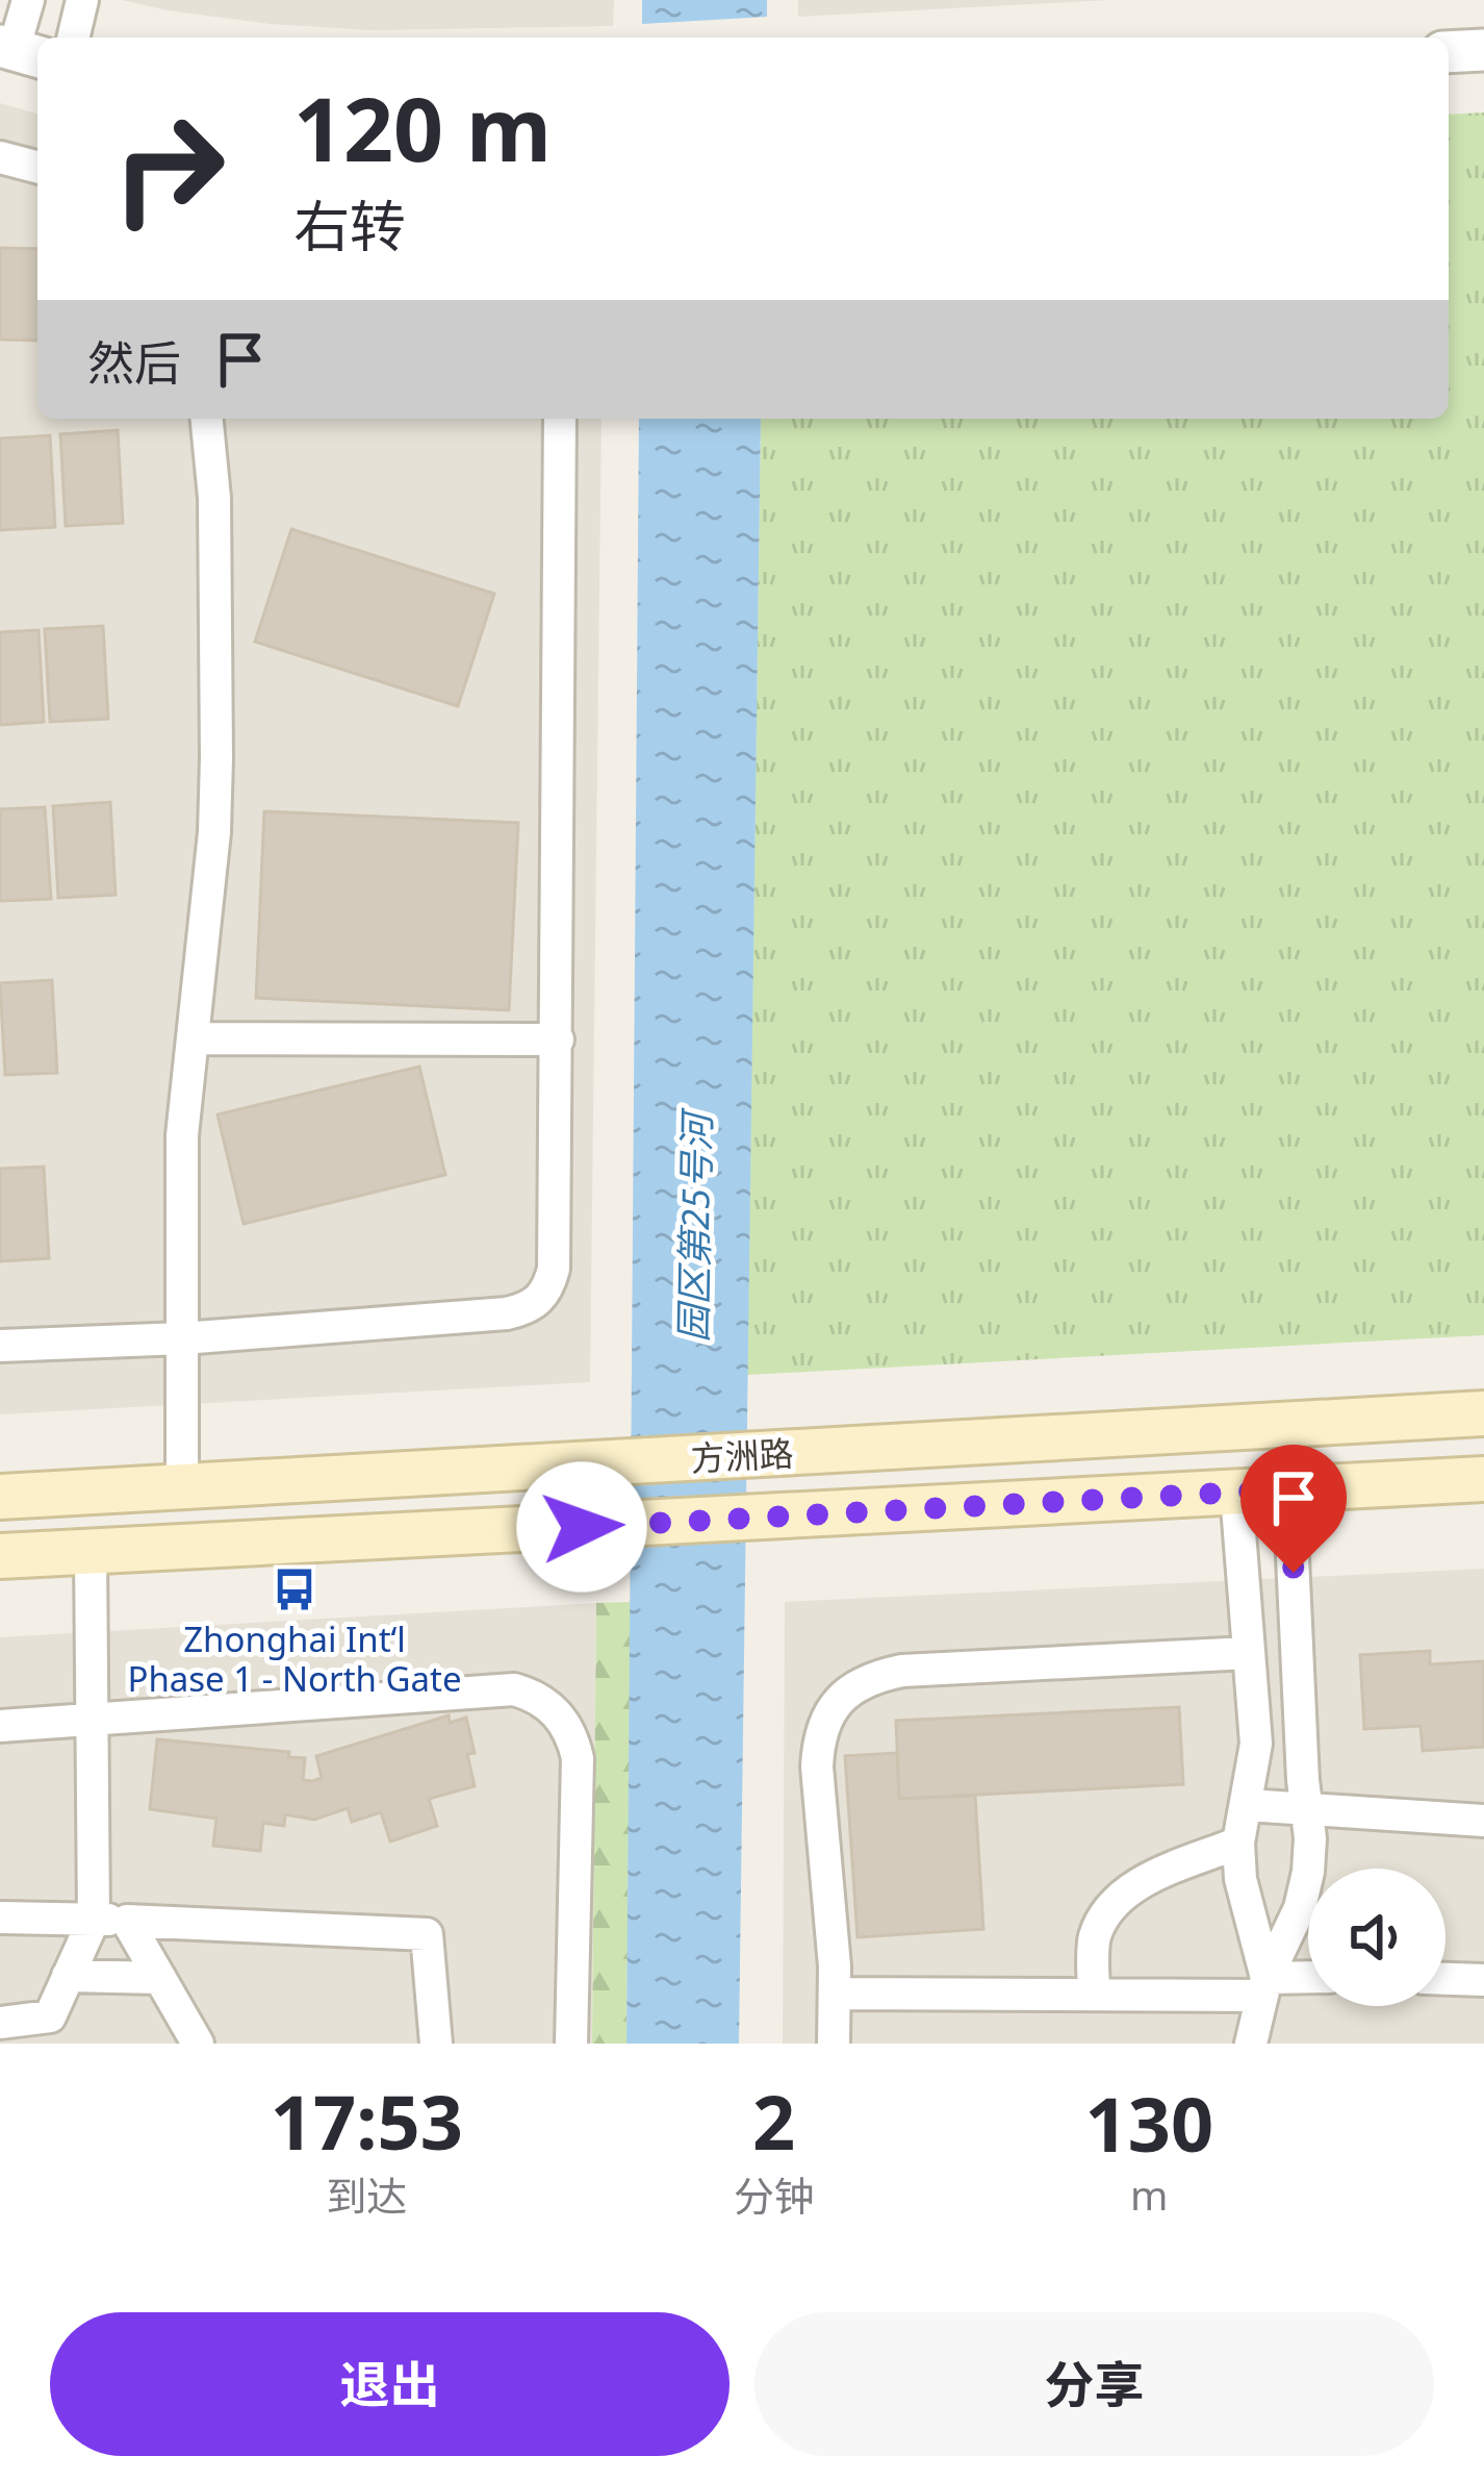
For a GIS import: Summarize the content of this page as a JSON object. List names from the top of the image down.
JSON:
{
  "streets": {
    "main road": ["方洲路"]
  },
  "water": ["园区第25号河"],
  "places": {
    "bus stop": ["Zhonghai Int‘l Phase 1 - North Gate"]
  },
  "page": {
    "turn": ["120 m", "右转"],
    "then": "然后",
    "eta": [
      "17:53",
      "到达",
      "2",
      "分钟",
      "130",
      "m"
    ],
    "buttons": ["退出", "分享"]
  }
}
